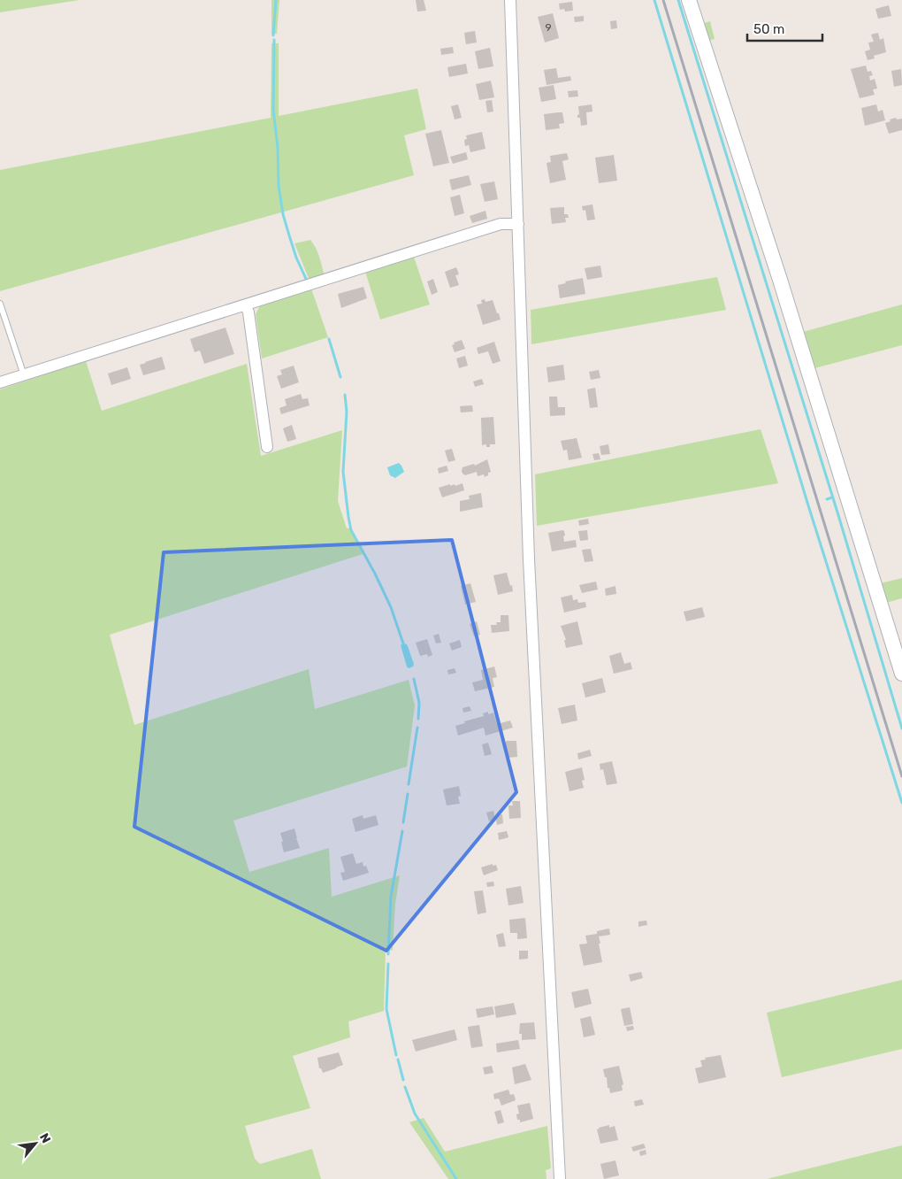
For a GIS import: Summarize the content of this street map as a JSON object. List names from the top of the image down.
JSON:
{
  "house_numbers": ["9"],
  "scale_bar": "50 m",
  "north": "top right"
}
